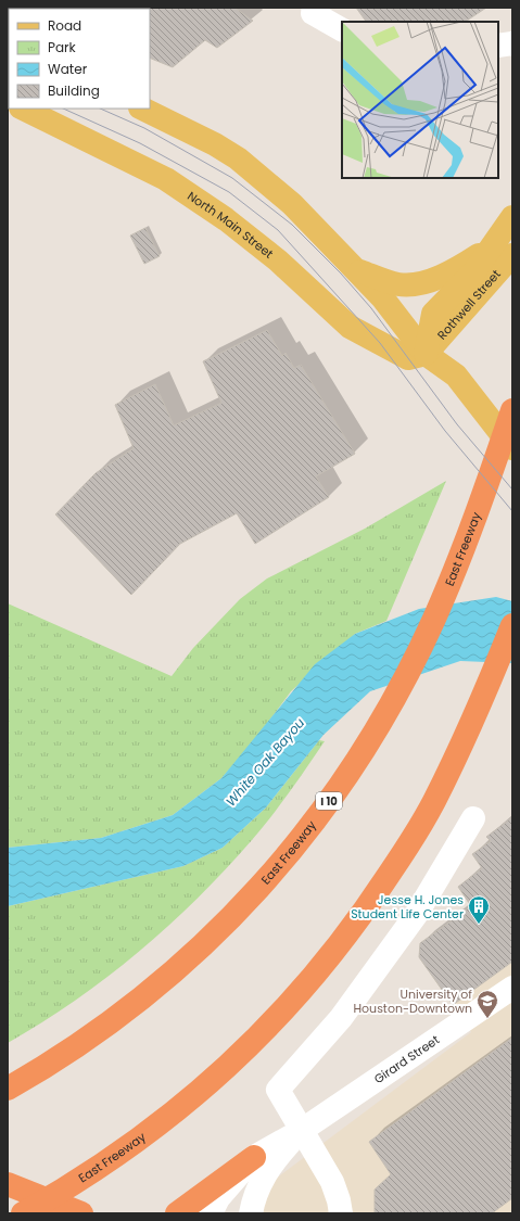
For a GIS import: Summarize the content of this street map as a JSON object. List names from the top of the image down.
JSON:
{
  "streets": {
    "highway": ["East Freeway", "I 10"],
    "main road": ["North Main Street", "Rothwell Street"],
    "street": ["Girard Street"]
  },
  "crossings": [
    ["North Main Street", "Rothwell Street"]
  ],
  "water": ["White Oak Bayou"],
  "places": {
    "building": ["Jesse H. Jones Student Life Center"],
    "school or university": ["University of Houston-Downtown"]
  },
  "legend": [
    "Road",
    "Park",
    "Water",
    "Building"
  ]
}
